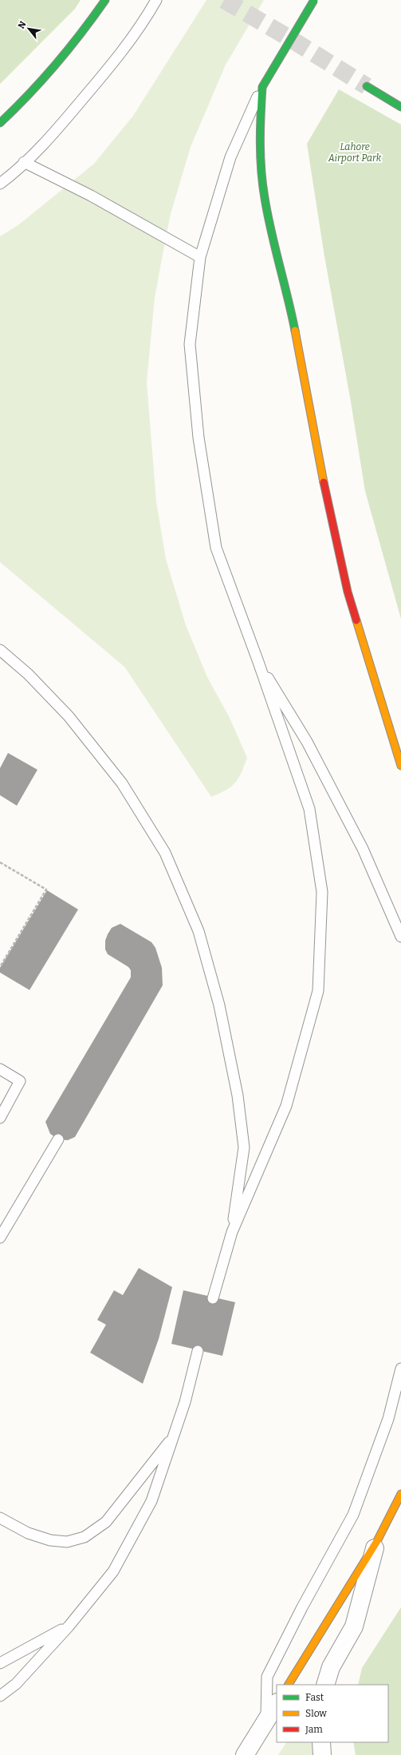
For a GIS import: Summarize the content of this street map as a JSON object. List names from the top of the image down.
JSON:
{
  "parks": ["Lahore Airport Park"],
  "legend": ["Fast", "Slow", "Jam"],
  "north": "top left"
}
